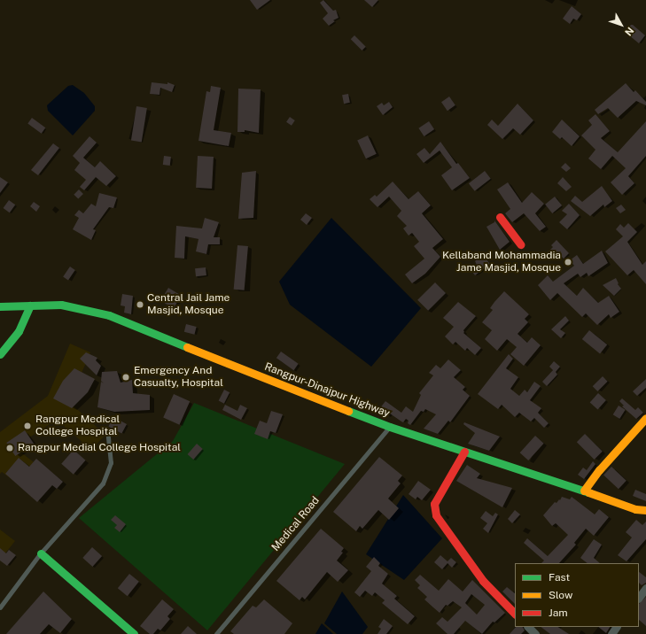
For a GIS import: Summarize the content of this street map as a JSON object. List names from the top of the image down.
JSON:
{
  "streets": {
    "main road": ["Rangpur-Dinajpur Highway"],
    "lane": ["Medical Road"]
  },
  "crossings": [
    ["Rangpur-Dinajpur Highway", "Medical Road"]
  ],
  "places": [
    "Kellaband Mohammadia Jame Masjid, Mosque",
    "Central Jail Jame Masjid, Mosque",
    "Emergency And Casualty, Hospital",
    "Rangpur Medical College Hospital",
    "Rangpur Medial College Hospital"
  ],
  "legend": ["Fast", "Slow", "Jam"],
  "north": "bottom right"
}
